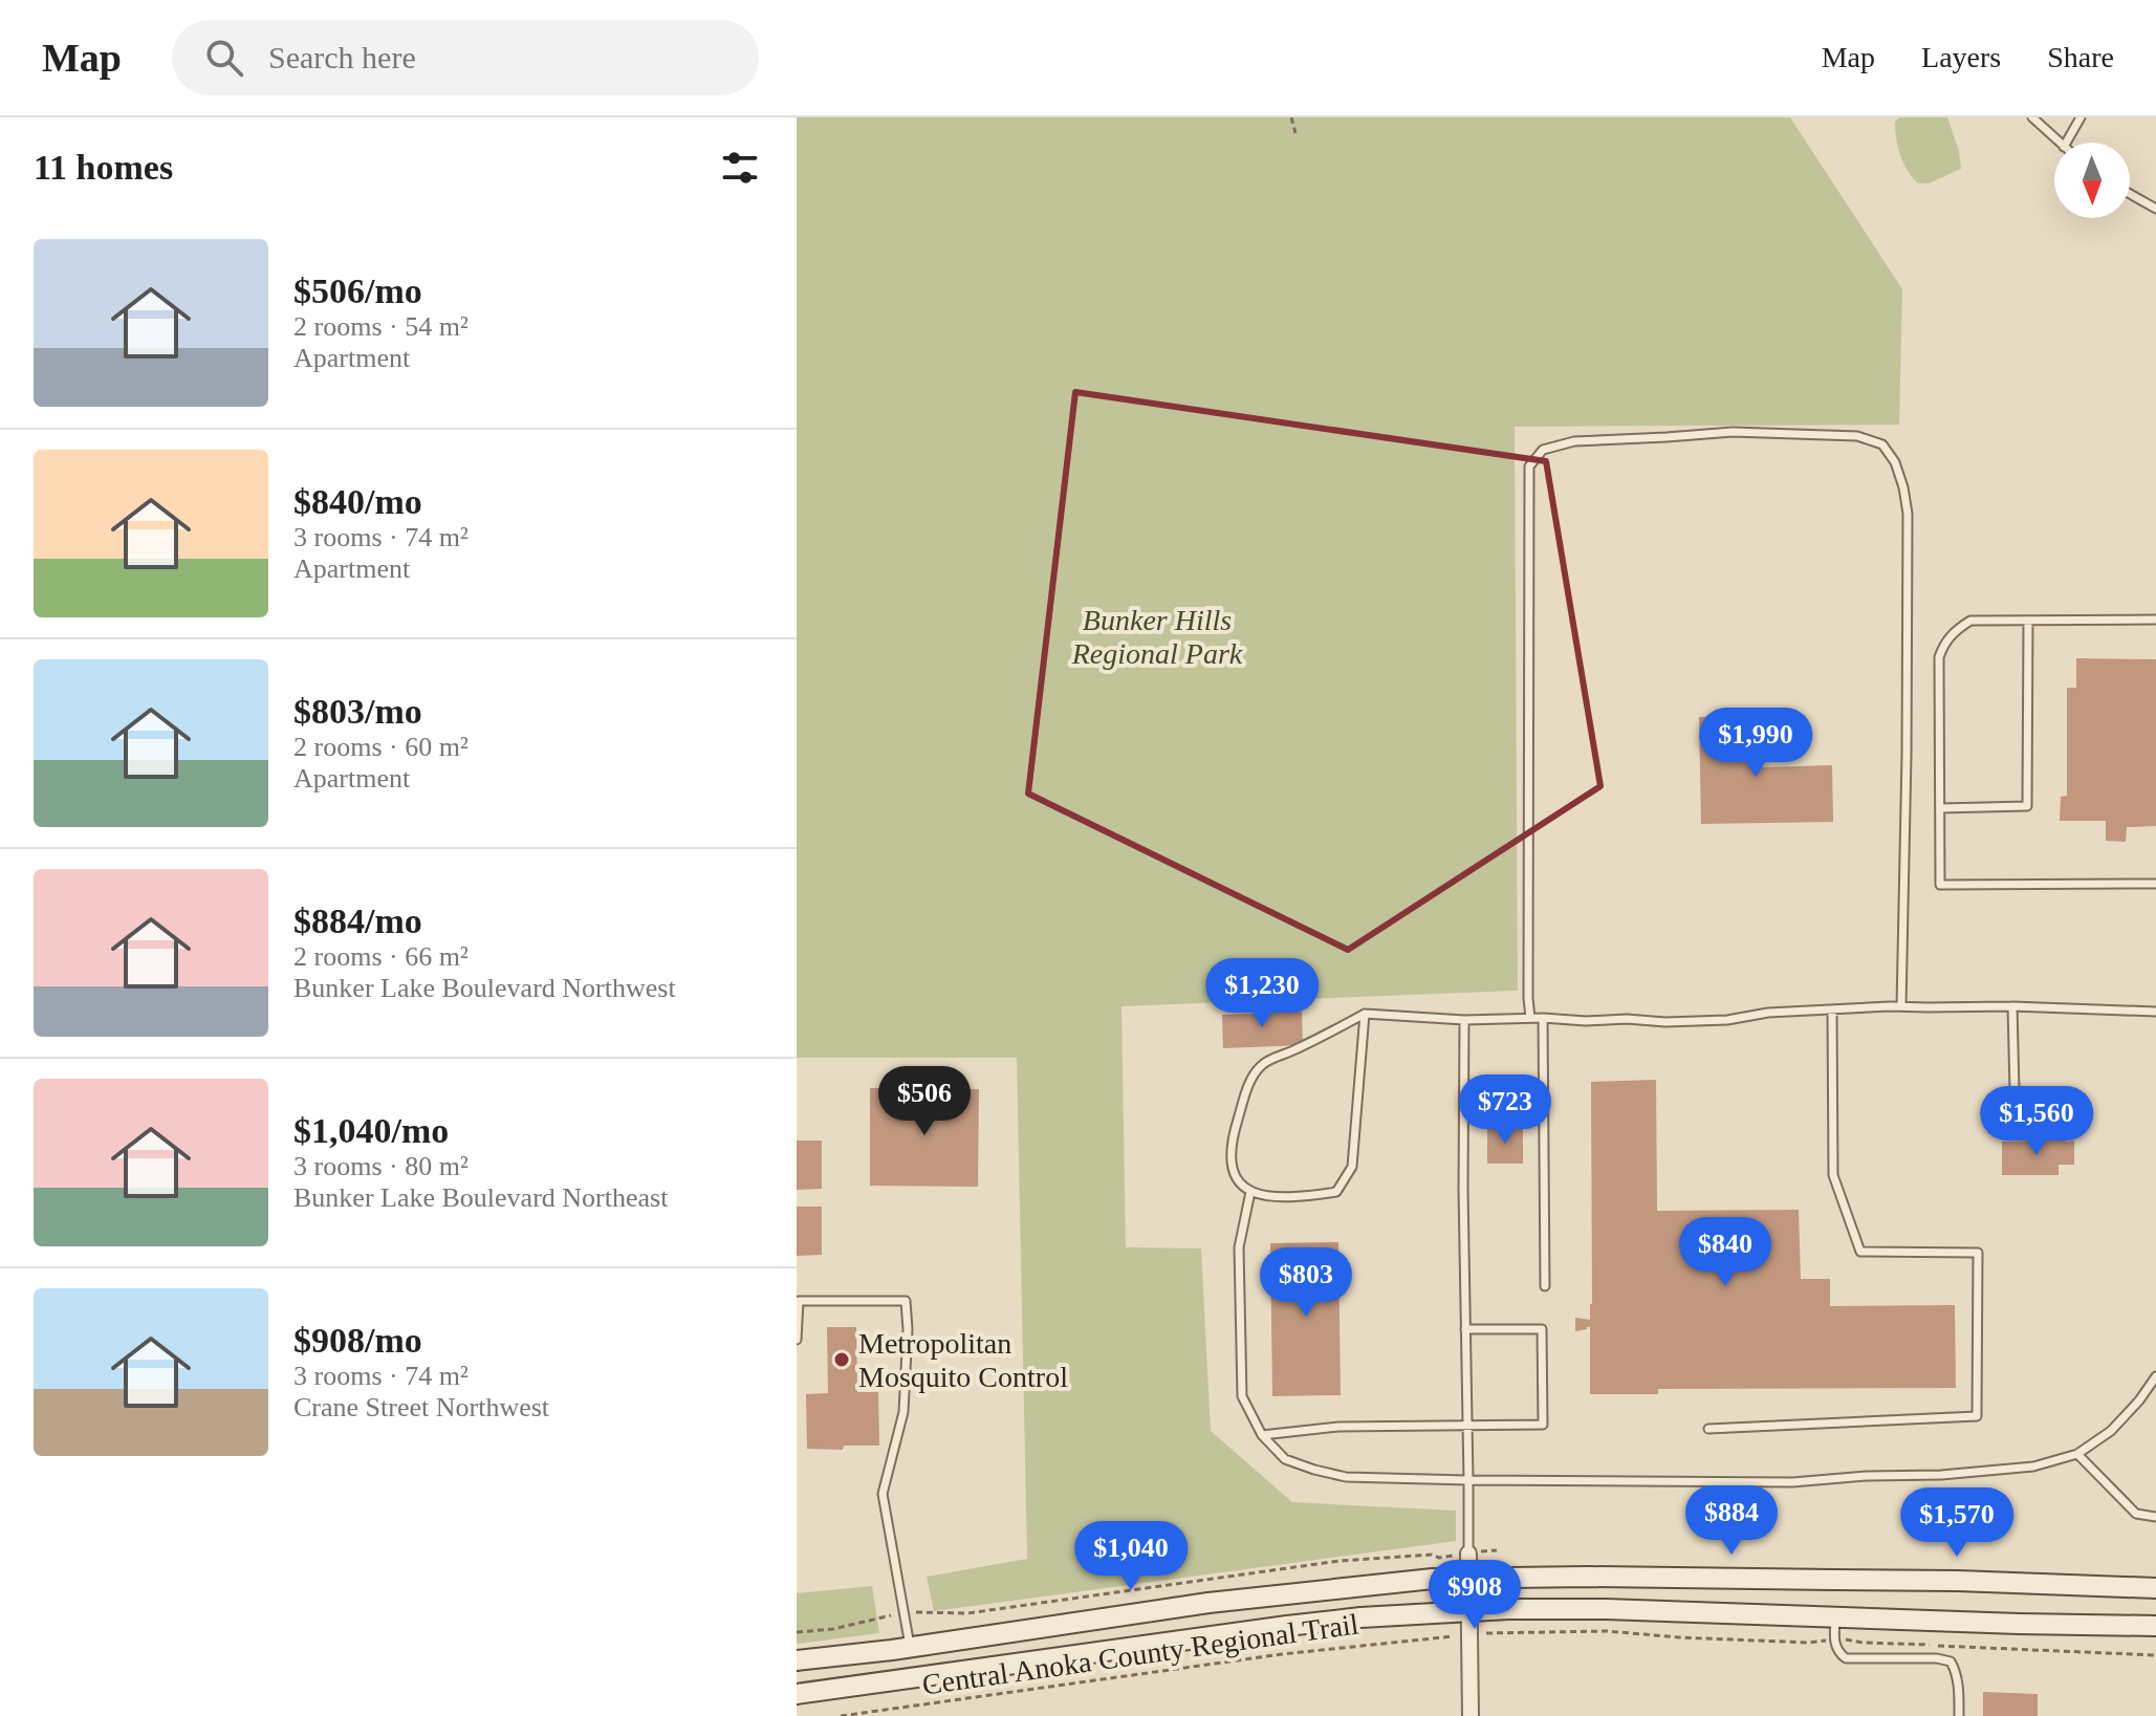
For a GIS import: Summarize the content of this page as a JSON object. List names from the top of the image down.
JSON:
{
  "streets": {
    "path": ["Central Anoka County Regional Trail"]
  },
  "parks": ["Bunker Hills Regional Park"],
  "places": ["Metropolitan Mosquito Control"],
  "north": "bottom",
  "page": {
    "header": "Map",
    "search": "Search here",
    "nav": ["Map", "Layers", "Share"],
    "heading": "11 homes",
    "list": [
      {
        "name": "$506/mo",
        "note": "2 rooms · 54 m² · Apartment"
      },
      {
        "name": "$840/mo",
        "note": "3 rooms · 74 m² · Apartment"
      },
      {
        "name": "$803/mo",
        "note": "2 rooms · 60 m² · Apartment"
      },
      {
        "name": "$884/mo",
        "note": "2 rooms · 66 m² · Bunker Lake Boulevard Northwest"
      },
      {
        "name": "$1,040/mo",
        "note": "3 rooms · 80 m² · Bunker Lake Boulevard Northeast"
      },
      {
        "name": "$908/mo",
        "note": "3 rooms · 74 m² · Crane Street Northwest"
      }
    ],
    "price": [
      "$1,990",
      "$1,230",
      "$506",
      "$723",
      "$1,560",
      "$840",
      "$803",
      "$884",
      "$1,570",
      "$1,040",
      "$908"
    ]
  }
}
